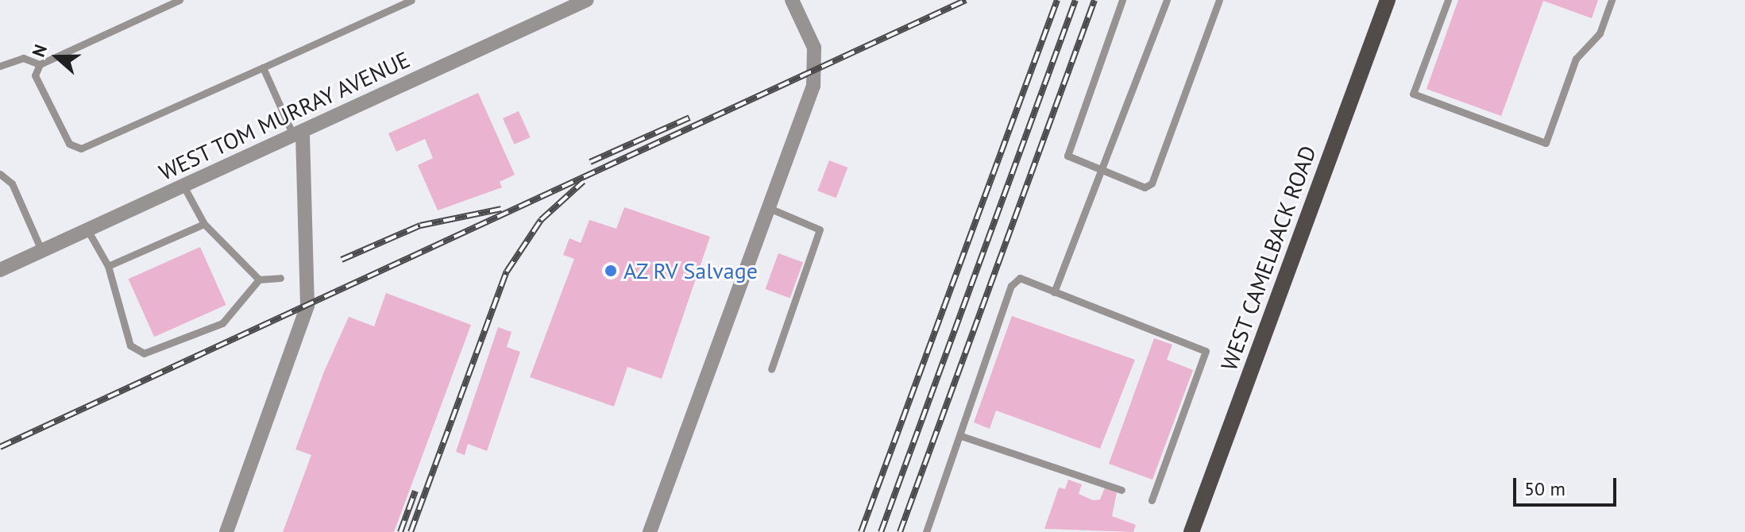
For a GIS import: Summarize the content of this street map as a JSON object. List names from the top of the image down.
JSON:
{
  "streets": {
    "main road": ["WEST CAMELBACK ROAD"],
    "street": ["WEST TOM MURRAY AVENUE"]
  },
  "places": ["AZ RV Salvage"],
  "scale_bar": "50 m",
  "north": "left"
}
